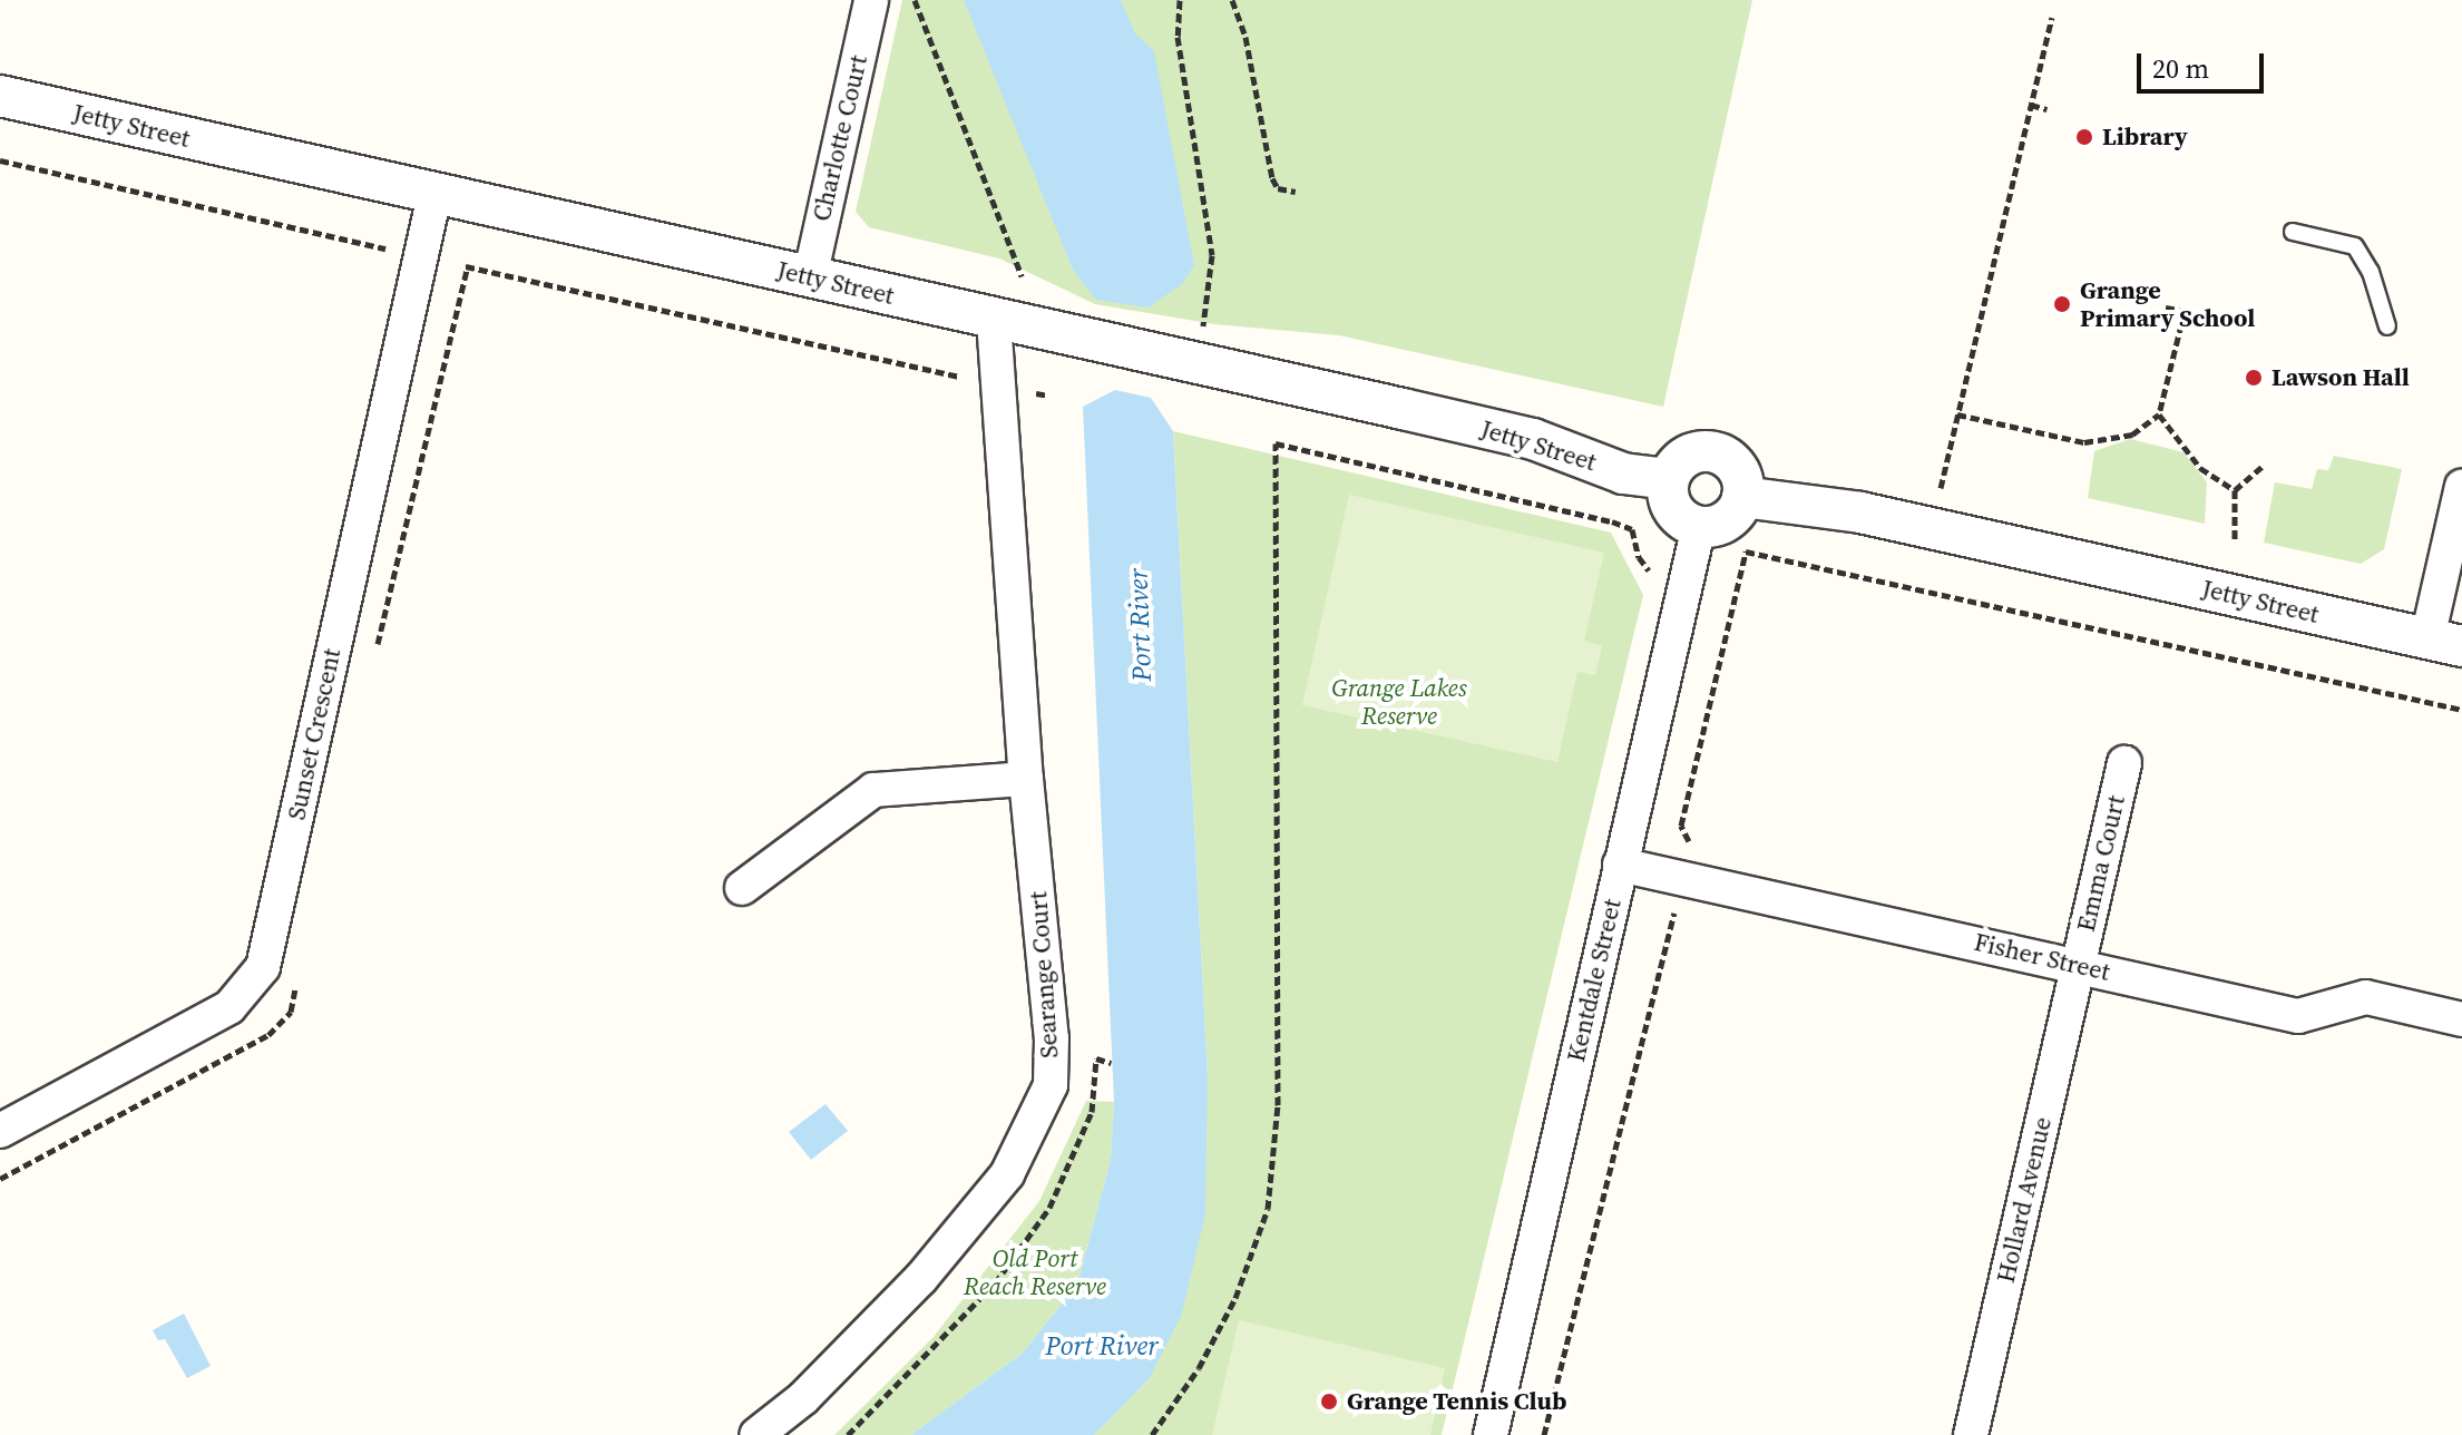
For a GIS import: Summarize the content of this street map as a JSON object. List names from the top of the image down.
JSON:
{
  "streets": {
    "street": [
      "Jetty Street",
      "Charlotte Court",
      "Sunset Crescent",
      "Emma Court",
      "Fisher Street",
      "Searange Court",
      "Kentdale Street",
      "Hollard Avenue"
    ]
  },
  "crossings": [
    ["Jetty Street", "Charlotte Court"],
    ["Jetty Street", "Sunset Crescent"],
    ["Jetty Street", "Searange Court"],
    ["Jetty Street", "Kentdale Street"],
    ["Emma Court", "Fisher Street"],
    ["Emma Court", "Hollard Avenue"],
    ["Fisher Street", "Kentdale Street"],
    ["Fisher Street", "Hollard Avenue"]
  ],
  "water": ["Port River"],
  "parks": ["Grange Lakes Reserve", "Old Port Reach Reserve"],
  "places": [
    "Library",
    "Grange Primary School",
    "Lawson Hall",
    "Grange Tennis Club"
  ],
  "scale_bar": "20 m"
}
